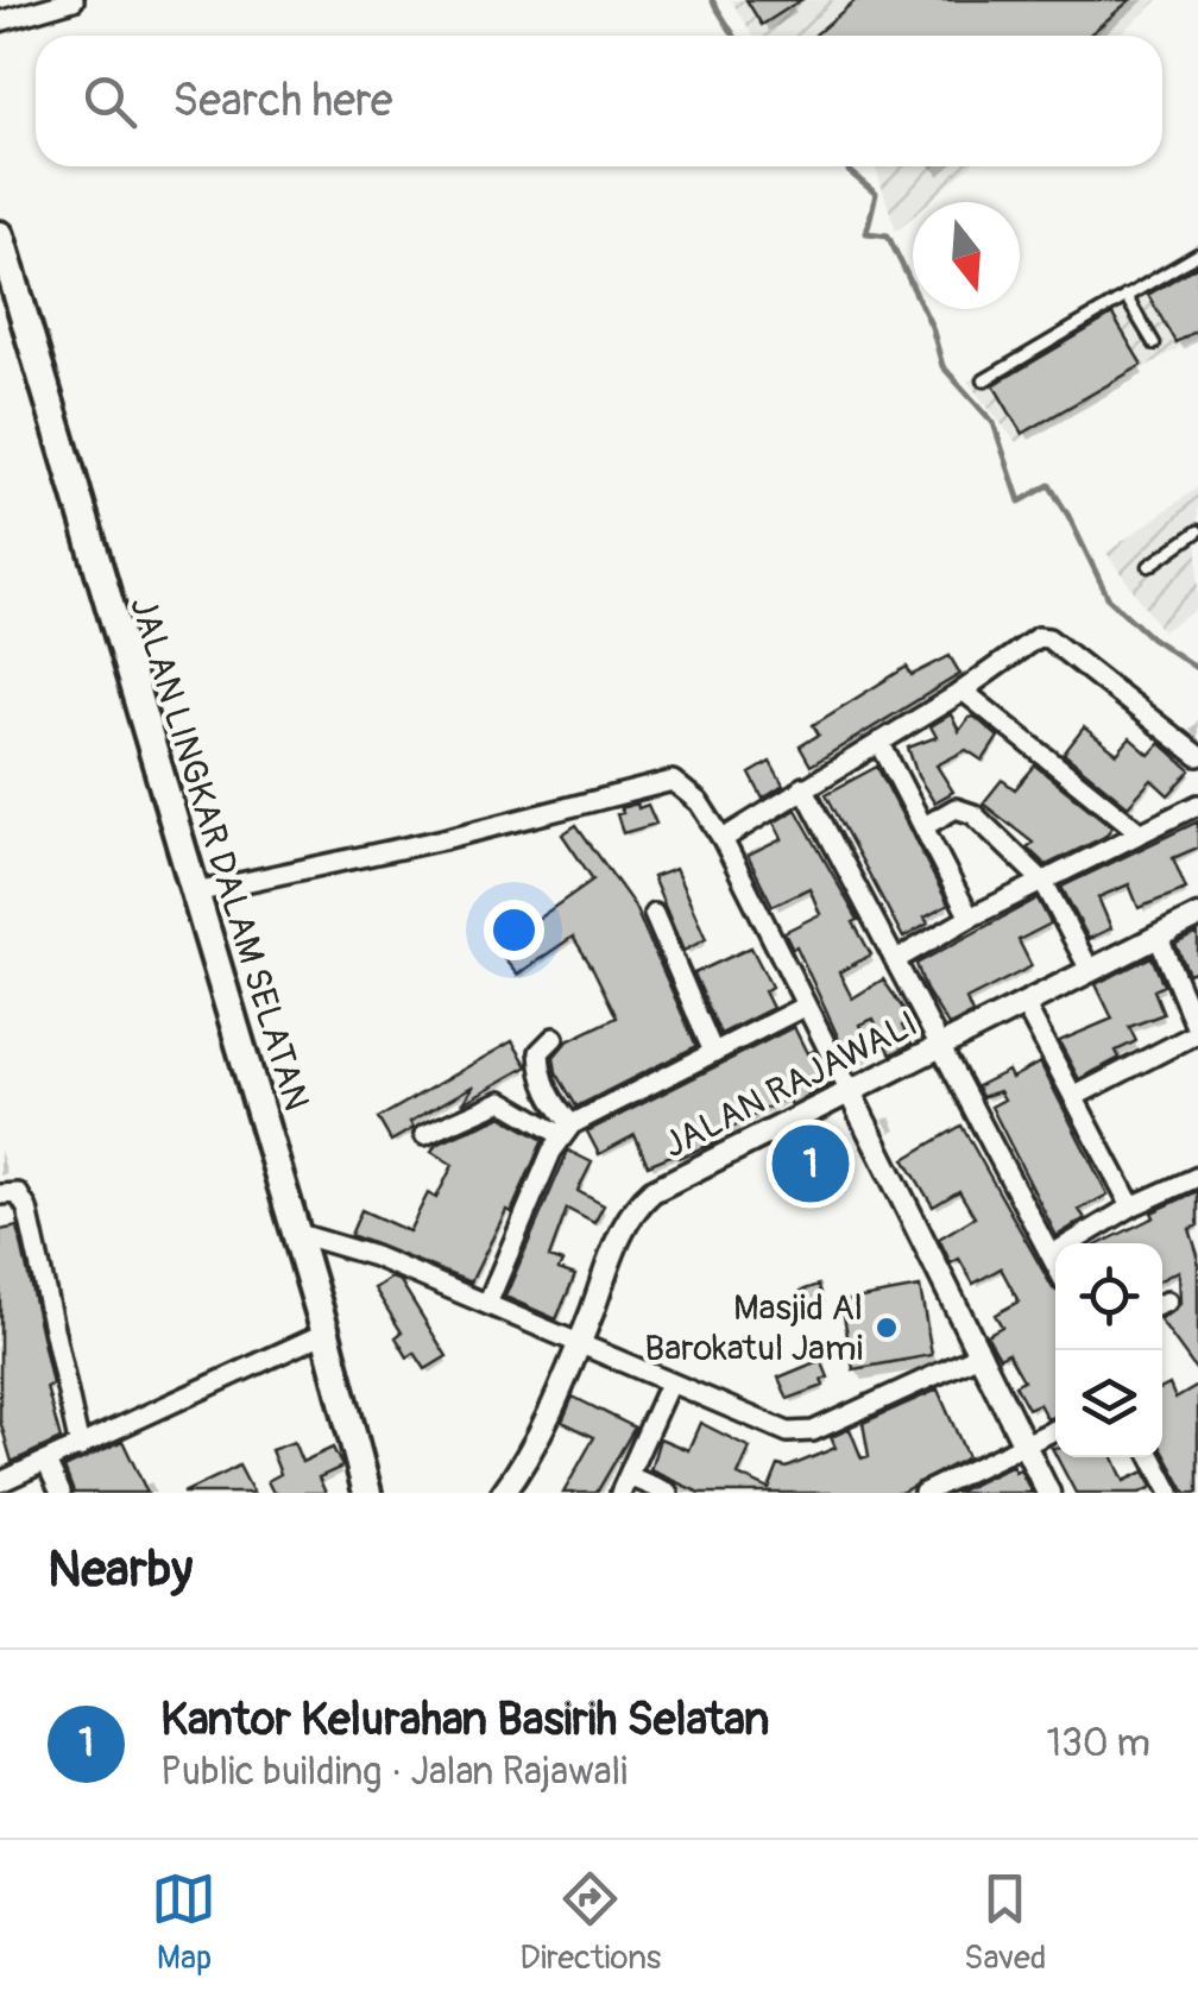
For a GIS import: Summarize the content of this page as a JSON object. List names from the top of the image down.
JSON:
{
  "streets": {
    "main road": ["JALAN LINGKAR DALAM SELATAN"],
    "street": ["JALAN RAJAWALI"]
  },
  "places": ["Masjid Al Barokatul Jami"],
  "north": "bottom",
  "page": {
    "search": "Search here",
    "pins": "1",
    "heading": "Nearby",
    "list": [
      {
        "mark": "1",
        "name": "Kantor Kelurahan Basirih Selatan",
        "note": "Public building · Jalan Rajawali",
        "value": "130 m"
      }
    ],
    "nav": ["Map", "Directions", "Saved"]
  }
}
